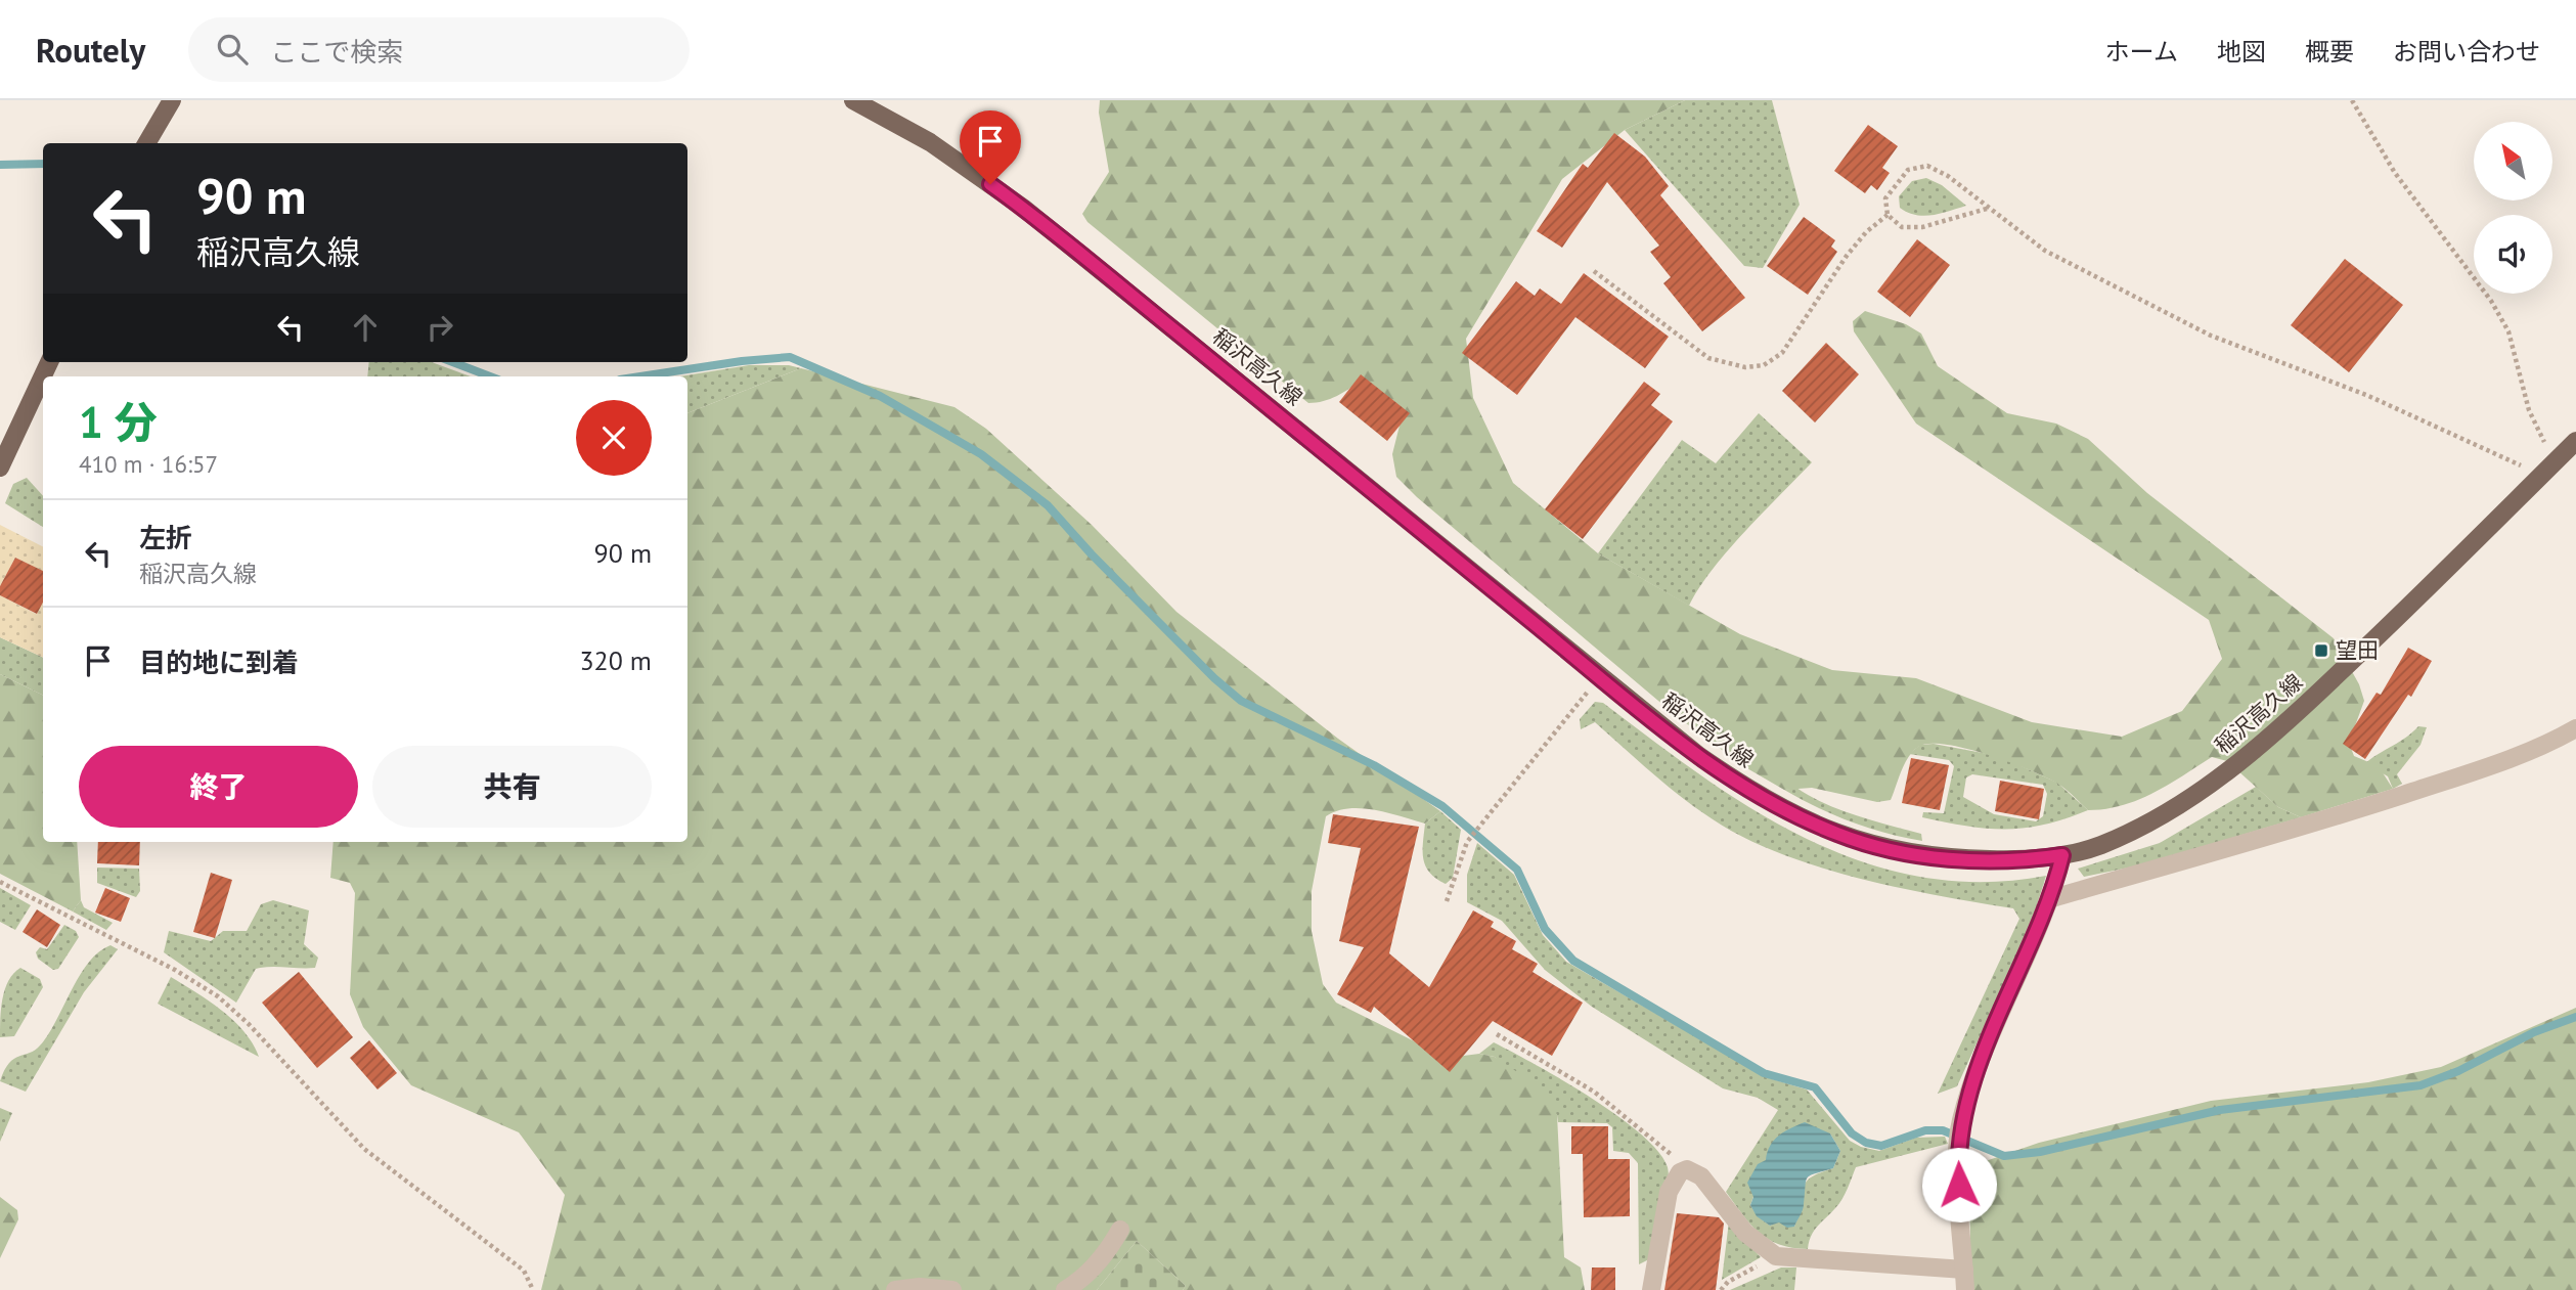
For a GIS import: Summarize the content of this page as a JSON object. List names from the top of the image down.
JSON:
{
  "streets": {
    "main road": ["稲沢高久線"]
  },
  "places": {
    "transit": ["望田"]
  },
  "north": "top left",
  "page": {
    "header": "Routely",
    "search": "ここで検索",
    "nav": [
      "ホーム",
      "地図",
      "概要",
      "お問い合わせ"
    ],
    "turn": ["90 m", "稲沢高久線"],
    "heading": ["1 分", "410 m · 16:57"],
    "list": [
      {
        "name": "左折",
        "note": "稲沢高久線",
        "value": "90 m"
      },
      {
        "name": "目的地に到着",
        "value": "320 m"
      }
    ],
    "buttons": ["終了", "共有"]
  }
}
